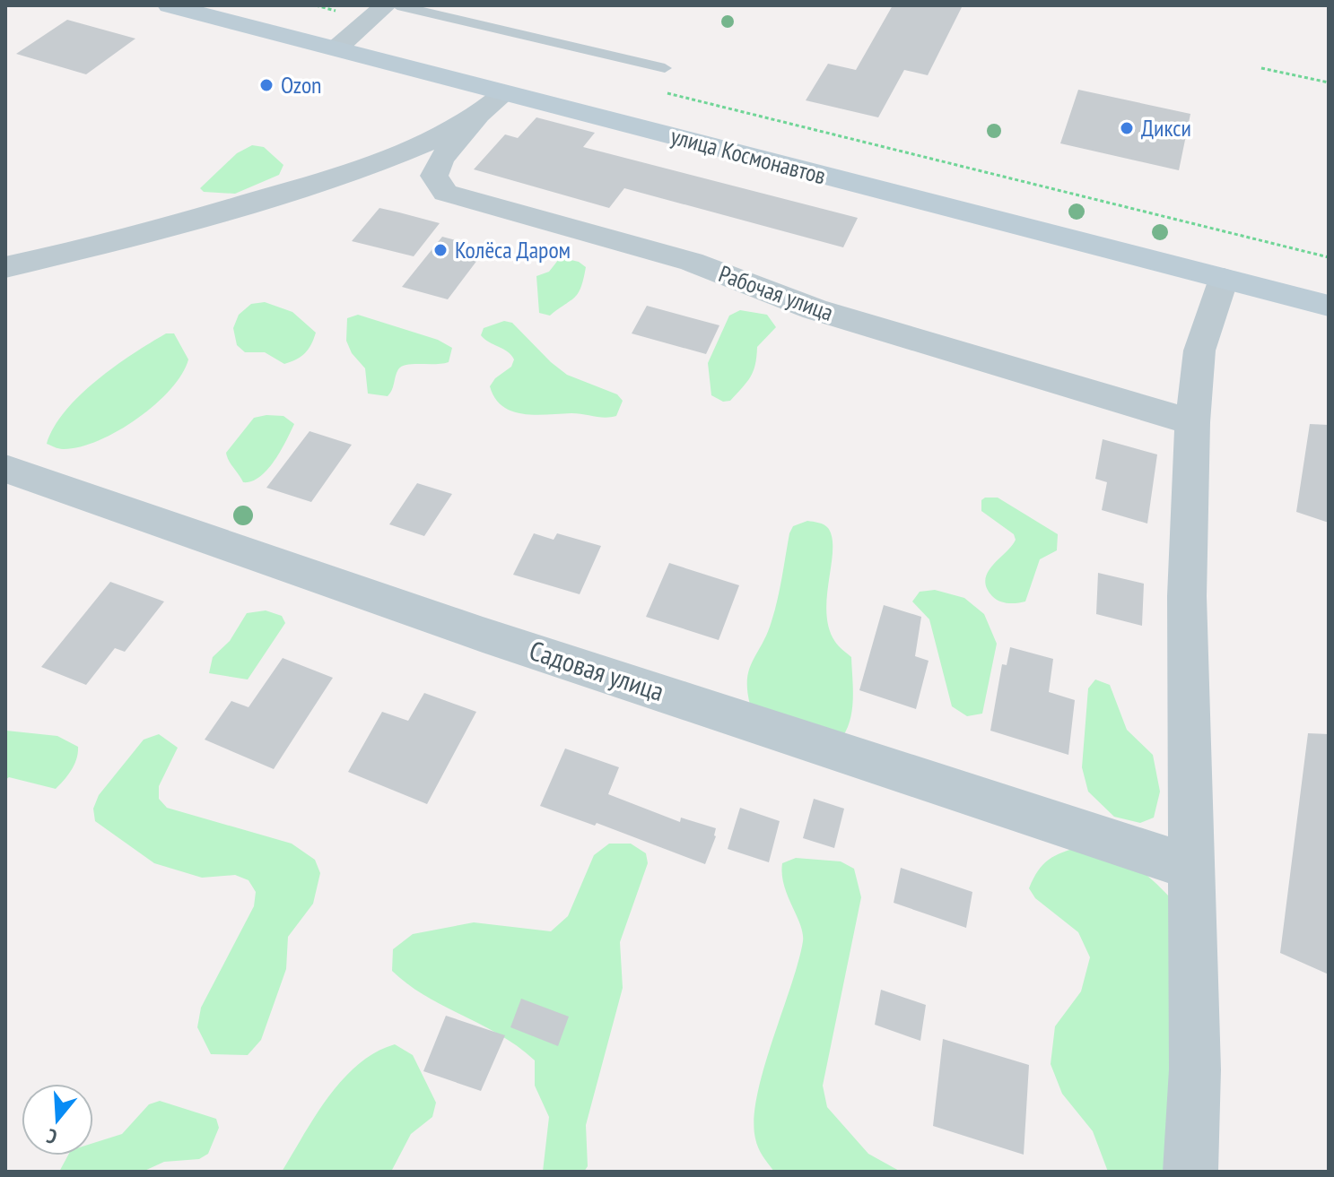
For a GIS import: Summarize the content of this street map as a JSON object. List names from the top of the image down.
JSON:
{
  "streets": {
    "main road": ["улица Космонавтов"],
    "street": ["Рабочая улица", "Садовая улица"]
  },
  "places": ["Ozon", "Дикси", "Колёса Даром"],
  "north": "bottom"
}
